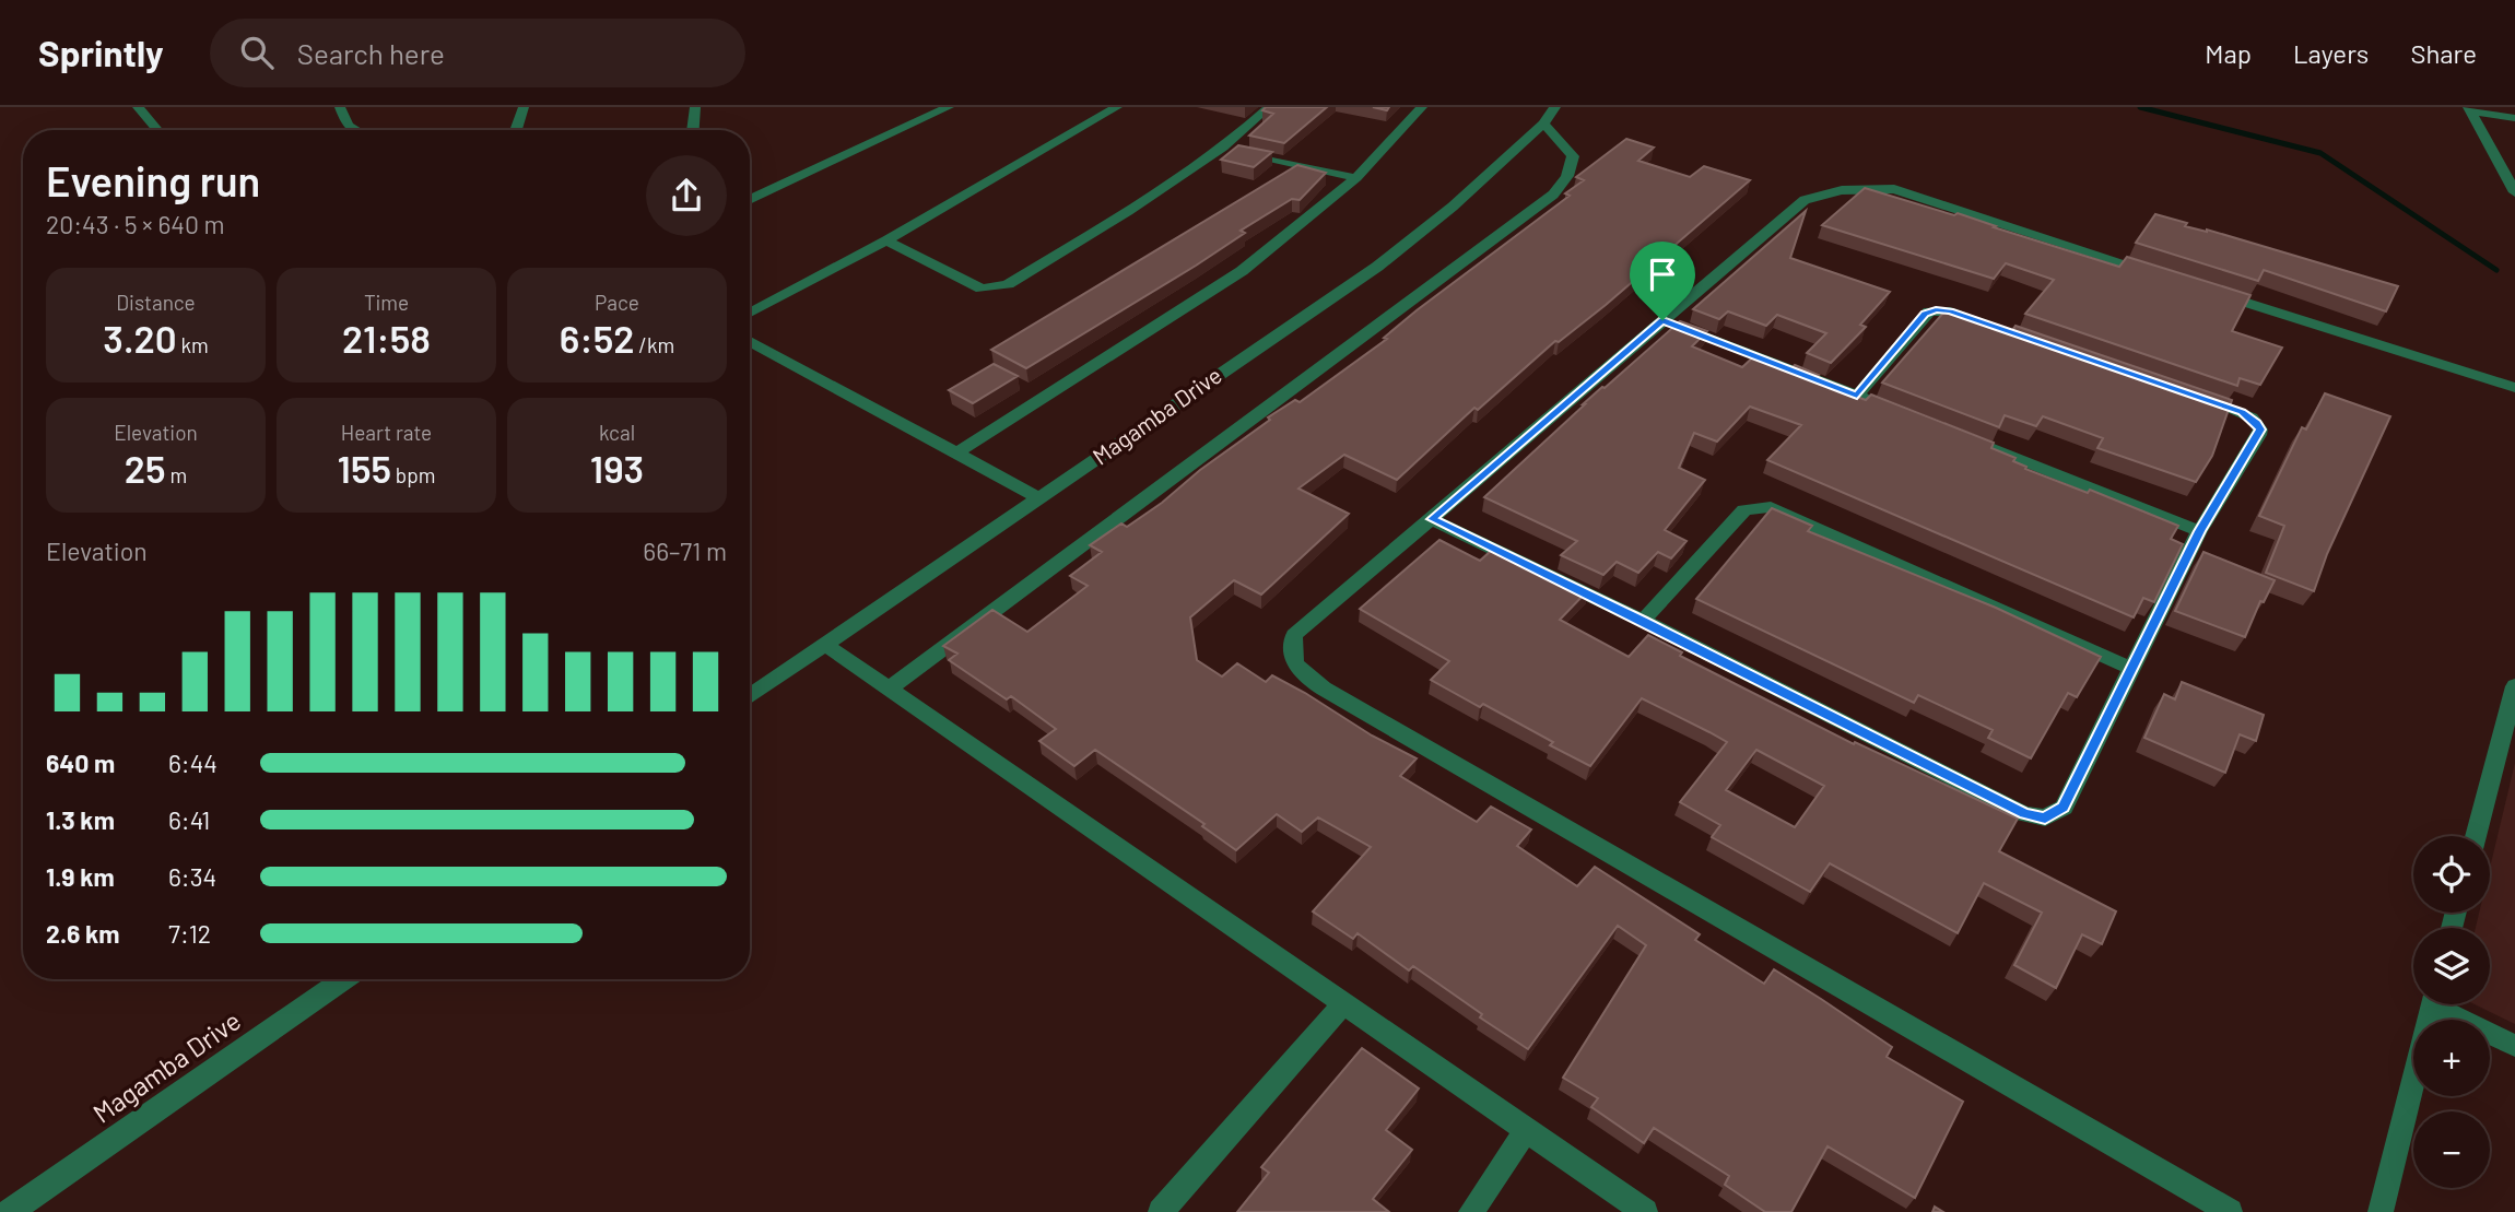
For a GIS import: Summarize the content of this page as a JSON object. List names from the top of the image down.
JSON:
{
  "streets": {
    "street": ["Magamba Drive"]
  },
  "page": {
    "header": "Sprintly",
    "search": "Search here",
    "nav": ["Map", "Layers", "Share"],
    "heading": ["Evening run", "20:43 · 5 × 640 m"],
    "stats": [
      ["Distance", "3.20 km"],
      ["Time", "21:58"],
      ["Pace", "6:52 /km"],
      ["Elevation", "25 m"],
      ["Heart rate", "155 bpm"],
      ["kcal", "193"]
    ],
    "chart": ["Elevation", "66–71 m"],
    "list": [
      {
        "name": "640 m",
        "note": "6:44"
      },
      {
        "name": "1.3 km",
        "note": "6:41"
      },
      {
        "name": "1.9 km",
        "note": "6:34"
      },
      {
        "name": "2.6 km",
        "note": "7:12"
      }
    ],
    "map_buttons": ["+", "−"]
  }
}
